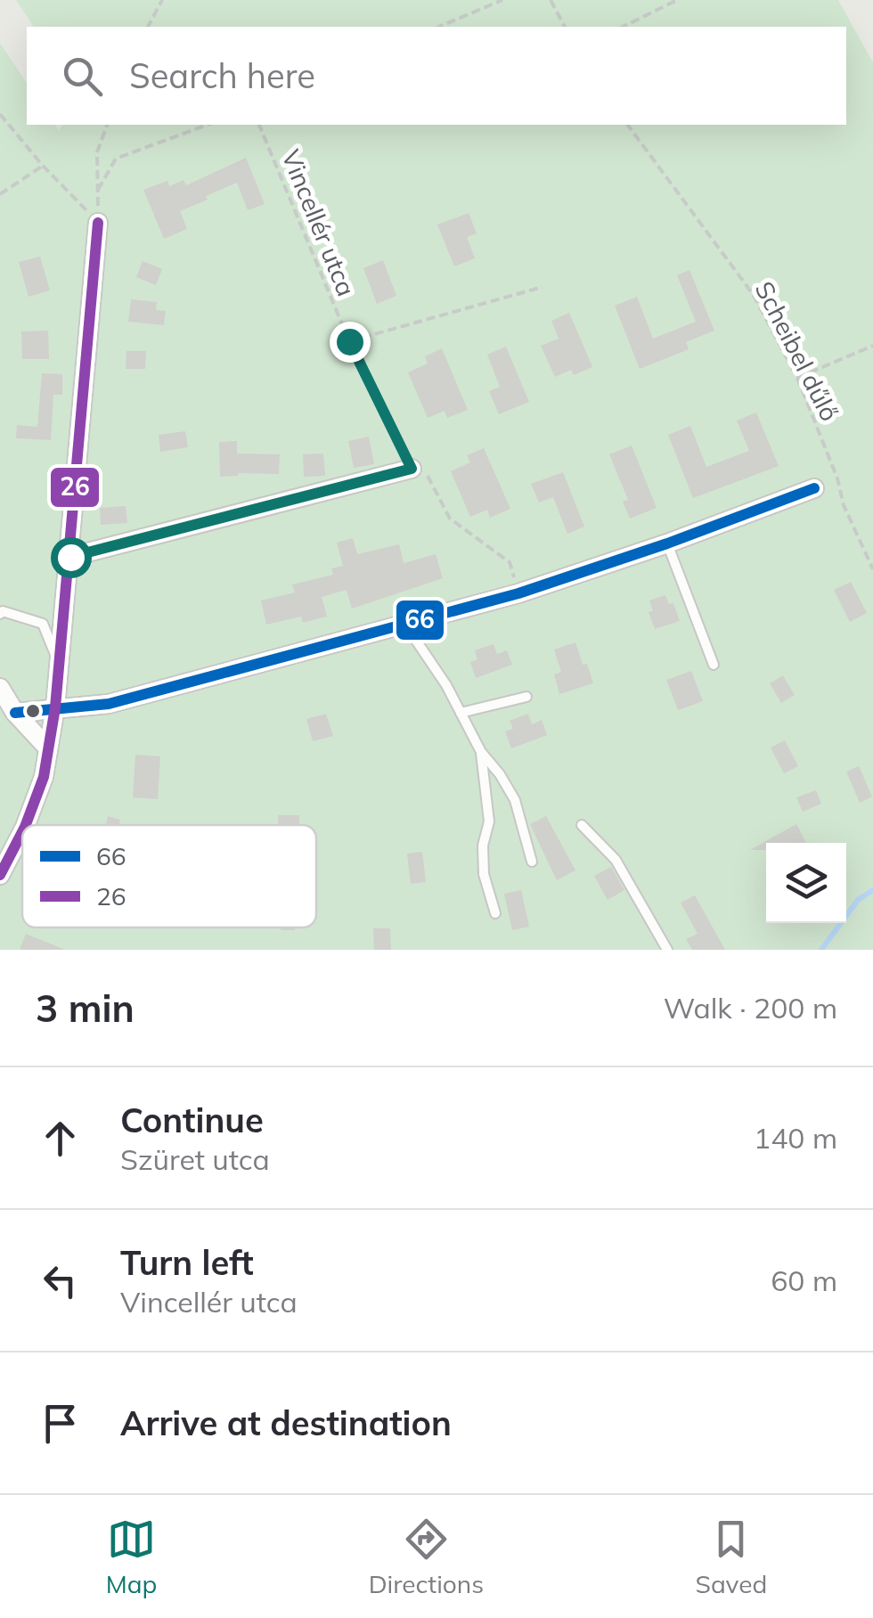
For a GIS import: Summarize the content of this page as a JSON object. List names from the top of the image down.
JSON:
{
  "streets": {
    "path": ["Vincellér utca", "Scheibel dűlő"]
  },
  "lines": ["transit line 26", "transit line 66"],
  "legend": ["66", "26"],
  "page": {
    "search": "Search here",
    "heading": ["3 min", "Walk · 200 m"],
    "list": [
      ["Continue", "Szüret utca", "140 m"],
      ["Turn left", "Vincellér utca", "60 m"],
      "Arrive at destination"
    ],
    "nav": ["Map", "Directions", "Saved"]
  }
}
